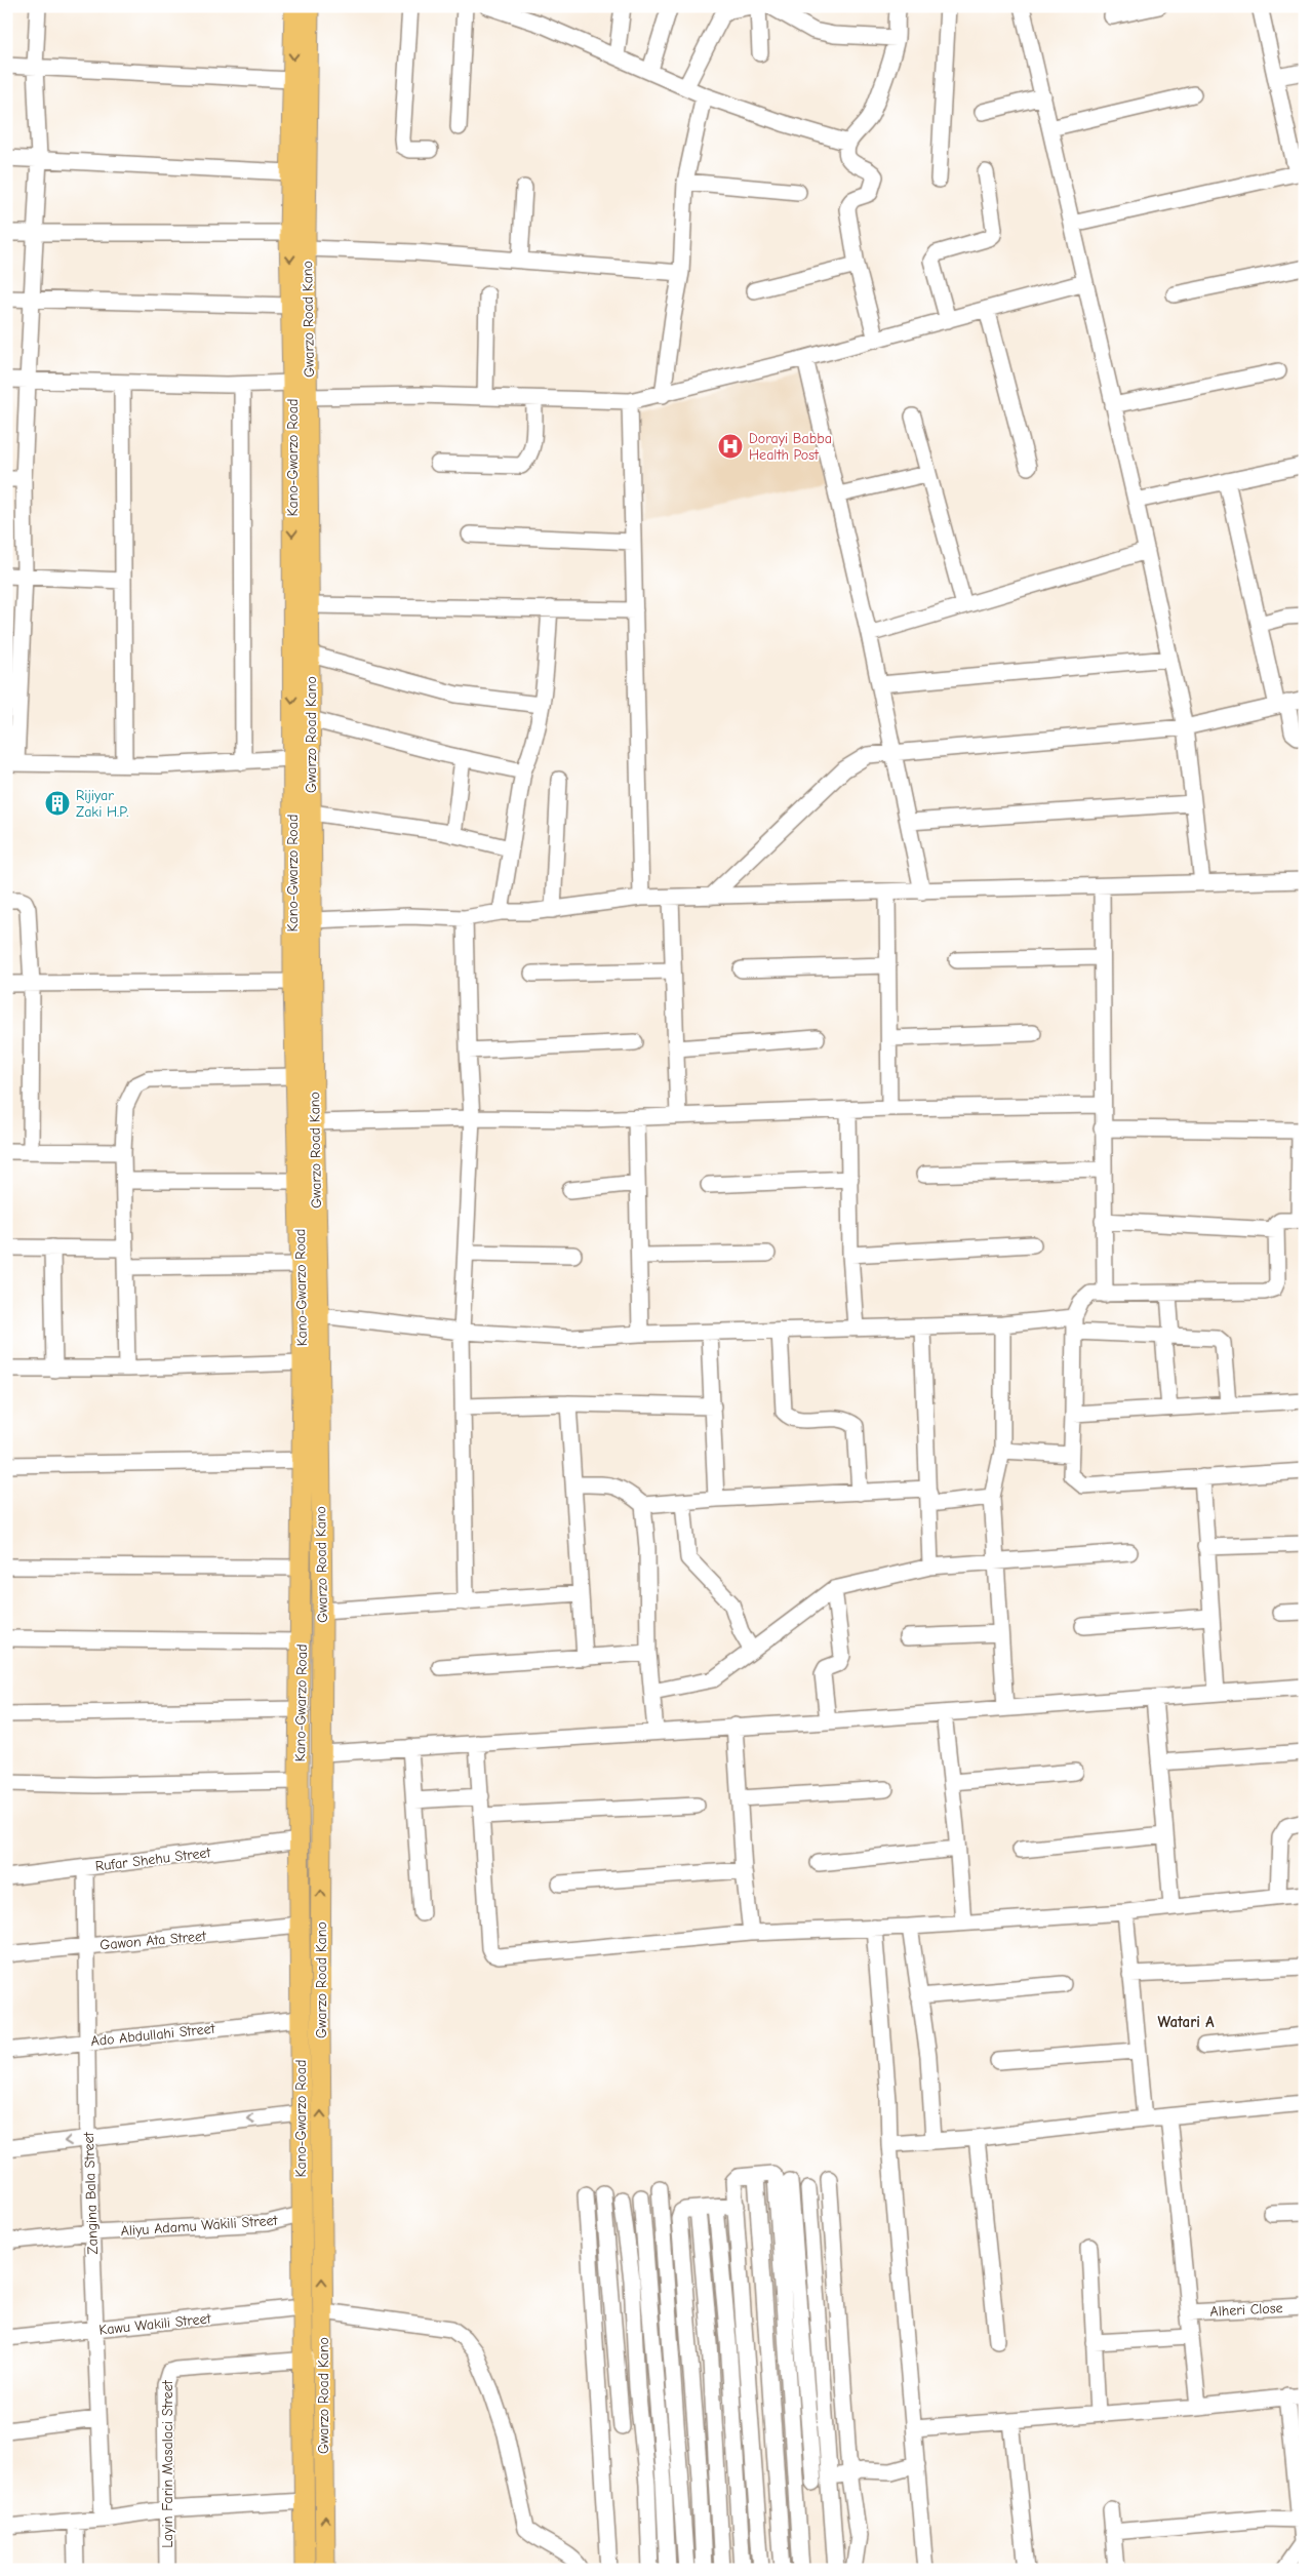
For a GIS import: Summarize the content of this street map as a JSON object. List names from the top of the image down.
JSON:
{
  "streets": {
    "main road": ["Gwarzo Road Kano", "Kano-Gwarzo Road"],
    "street": [
      "Rufar Shehu Street",
      "Gawon Ata Street",
      "Ado Abdullahi Street",
      "Zangina Bala Street",
      "Aliyu Adamu Wakili Street",
      "Alheri Close",
      "Kawu Wakili Street",
      "Layin Farin Masalaci Street"
    ]
  },
  "crossings": [
    ["Gwarzo Road Kano", "Kano-Gwarzo Road"],
    ["Kano-Gwarzo Road", "Rufar Shehu Street"],
    ["Kano-Gwarzo Road", "Gawon Ata Street"],
    ["Kano-Gwarzo Road", "Ado Abdullahi Street"],
    ["Kano-Gwarzo Road", "Aliyu Adamu Wakili Street"],
    ["Kano-Gwarzo Road", "Kawu Wakili Street"],
    ["Kano-Gwarzo Road", "Layin Farin Masalaci Street"],
    ["Rufar Shehu Street", "Zangina Bala Street"],
    ["Gawon Ata Street", "Zangina Bala Street"],
    ["Ado Abdullahi Street", "Zangina Bala Street"],
    ["Zangina Bala Street", "Aliyu Adamu Wakili Street"],
    ["Zangina Bala Street", "Kawu Wakili Street"]
  ],
  "districts": ["Watari A"],
  "places": {
    "hospital": ["Dorayi Babba Health Post"],
    "building": ["Rijiyar Zaki H.P."]
  }
}
